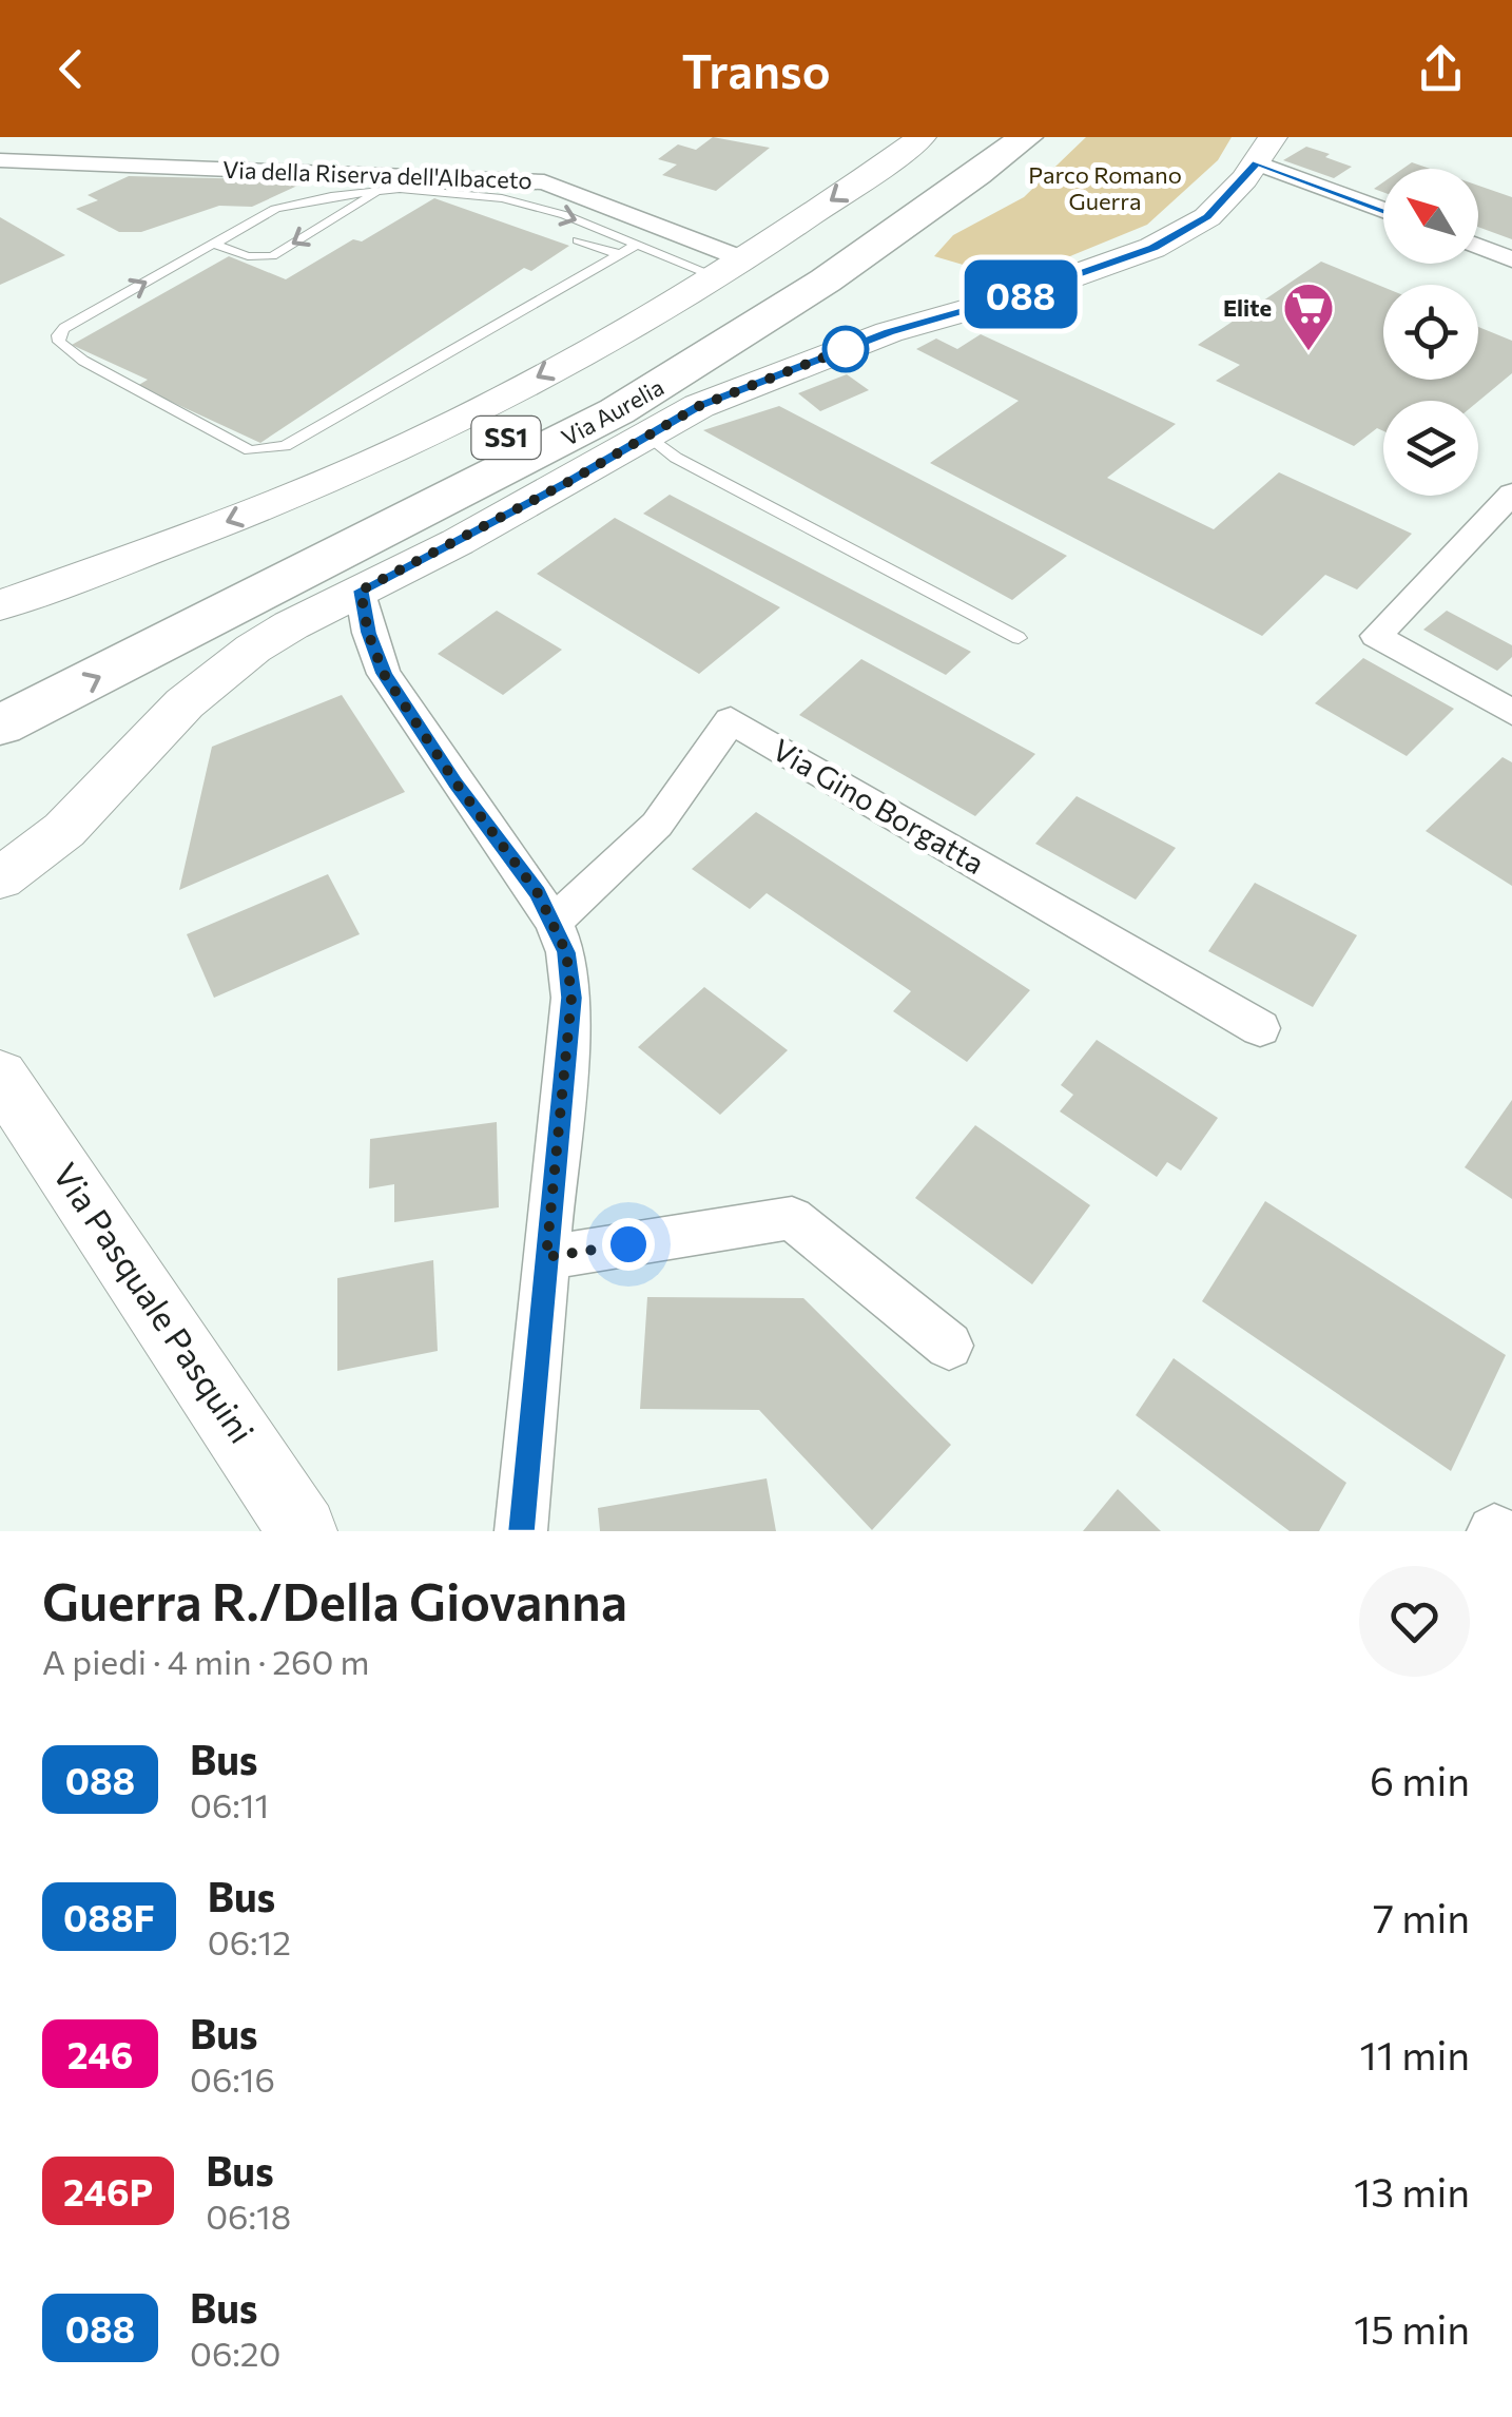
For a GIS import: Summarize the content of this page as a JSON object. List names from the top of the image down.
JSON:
{
  "streets": {
    "highway": ["Via Aurelia", "SS1"],
    "street": ["Via della Riserva dell'Albaceto", "Via Gino Borgatta", "Via Pasquale Pasquini"]
  },
  "parks": ["Parco Romano Guerra"],
  "places": {
    "supermarket": ["Elite"]
  },
  "lines": ["bus line 088"],
  "north": "top left",
  "page": {
    "header": "Transo",
    "on_map": "088",
    "heading": ["Guerra R./Della Giovanna", "A piedi · 4 min · 260 m"],
    "list": [
      {
        "mark": "088",
        "name": "Bus",
        "note": "06:11",
        "value": "6 min"
      },
      {
        "mark": "088F",
        "name": "Bus",
        "note": "06:12",
        "value": "7 min"
      },
      {
        "mark": "246",
        "name": "Bus",
        "note": "06:16",
        "value": "11 min"
      },
      {
        "mark": "246P",
        "name": "Bus",
        "note": "06:18",
        "value": "13 min"
      },
      {
        "mark": "088",
        "name": "Bus",
        "note": "06:20",
        "value": "15 min"
      }
    ]
  }
}
